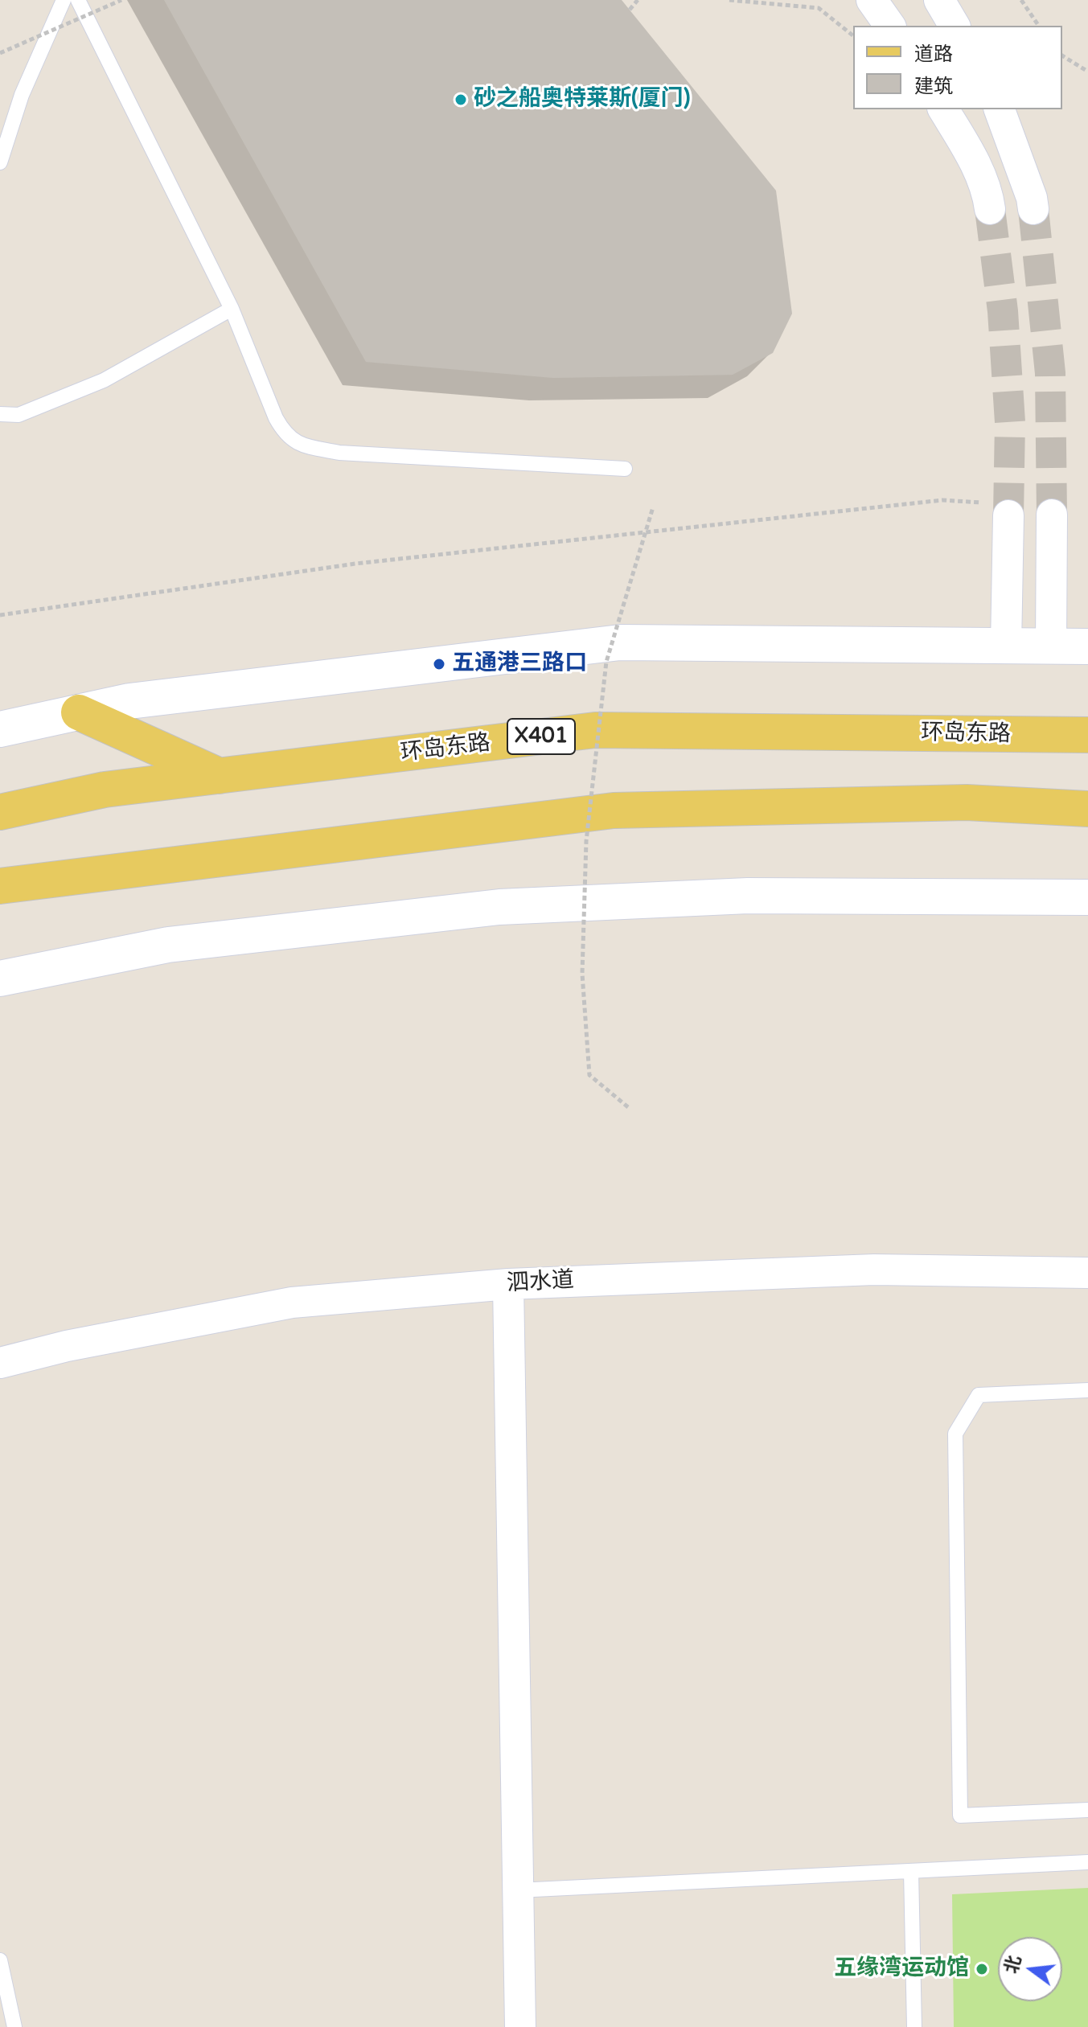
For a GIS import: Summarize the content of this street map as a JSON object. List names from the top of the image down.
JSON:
{
  "streets": {
    "main road": ["环岛东路", "X401"],
    "street": ["泗水道"]
  },
  "places": ["砂之船奥特莱斯(厦门)", "五通港三路口", "五缘湾运动馆"],
  "legend": ["道路", "建筑"],
  "north": "left"
}
